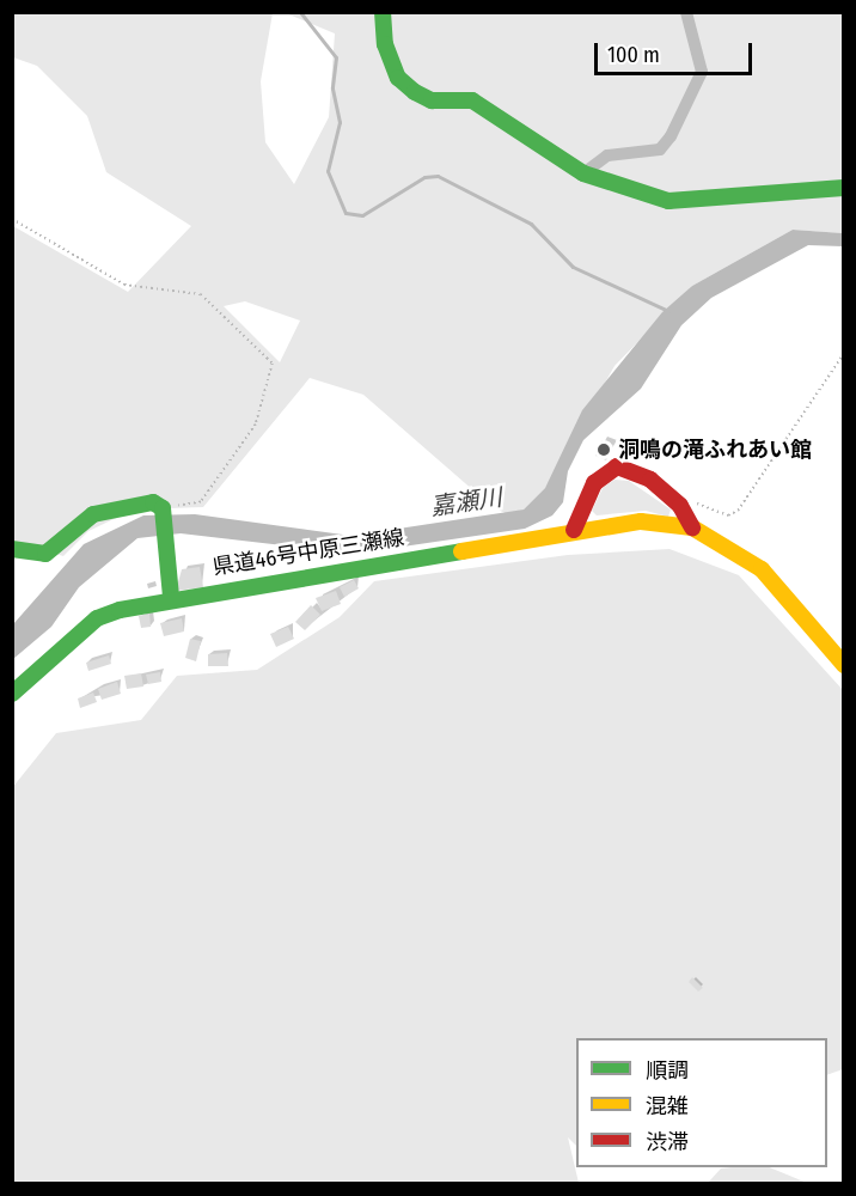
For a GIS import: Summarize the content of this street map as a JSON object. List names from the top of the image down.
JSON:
{
  "streets": {
    "street": ["県道46号中原三瀬線"]
  },
  "water": ["嘉瀬川"],
  "places": ["洞鳴の滝ふれあい館"],
  "legend": ["順調", "混雑", "渋滞"],
  "scale_bar": "100 m"
}
